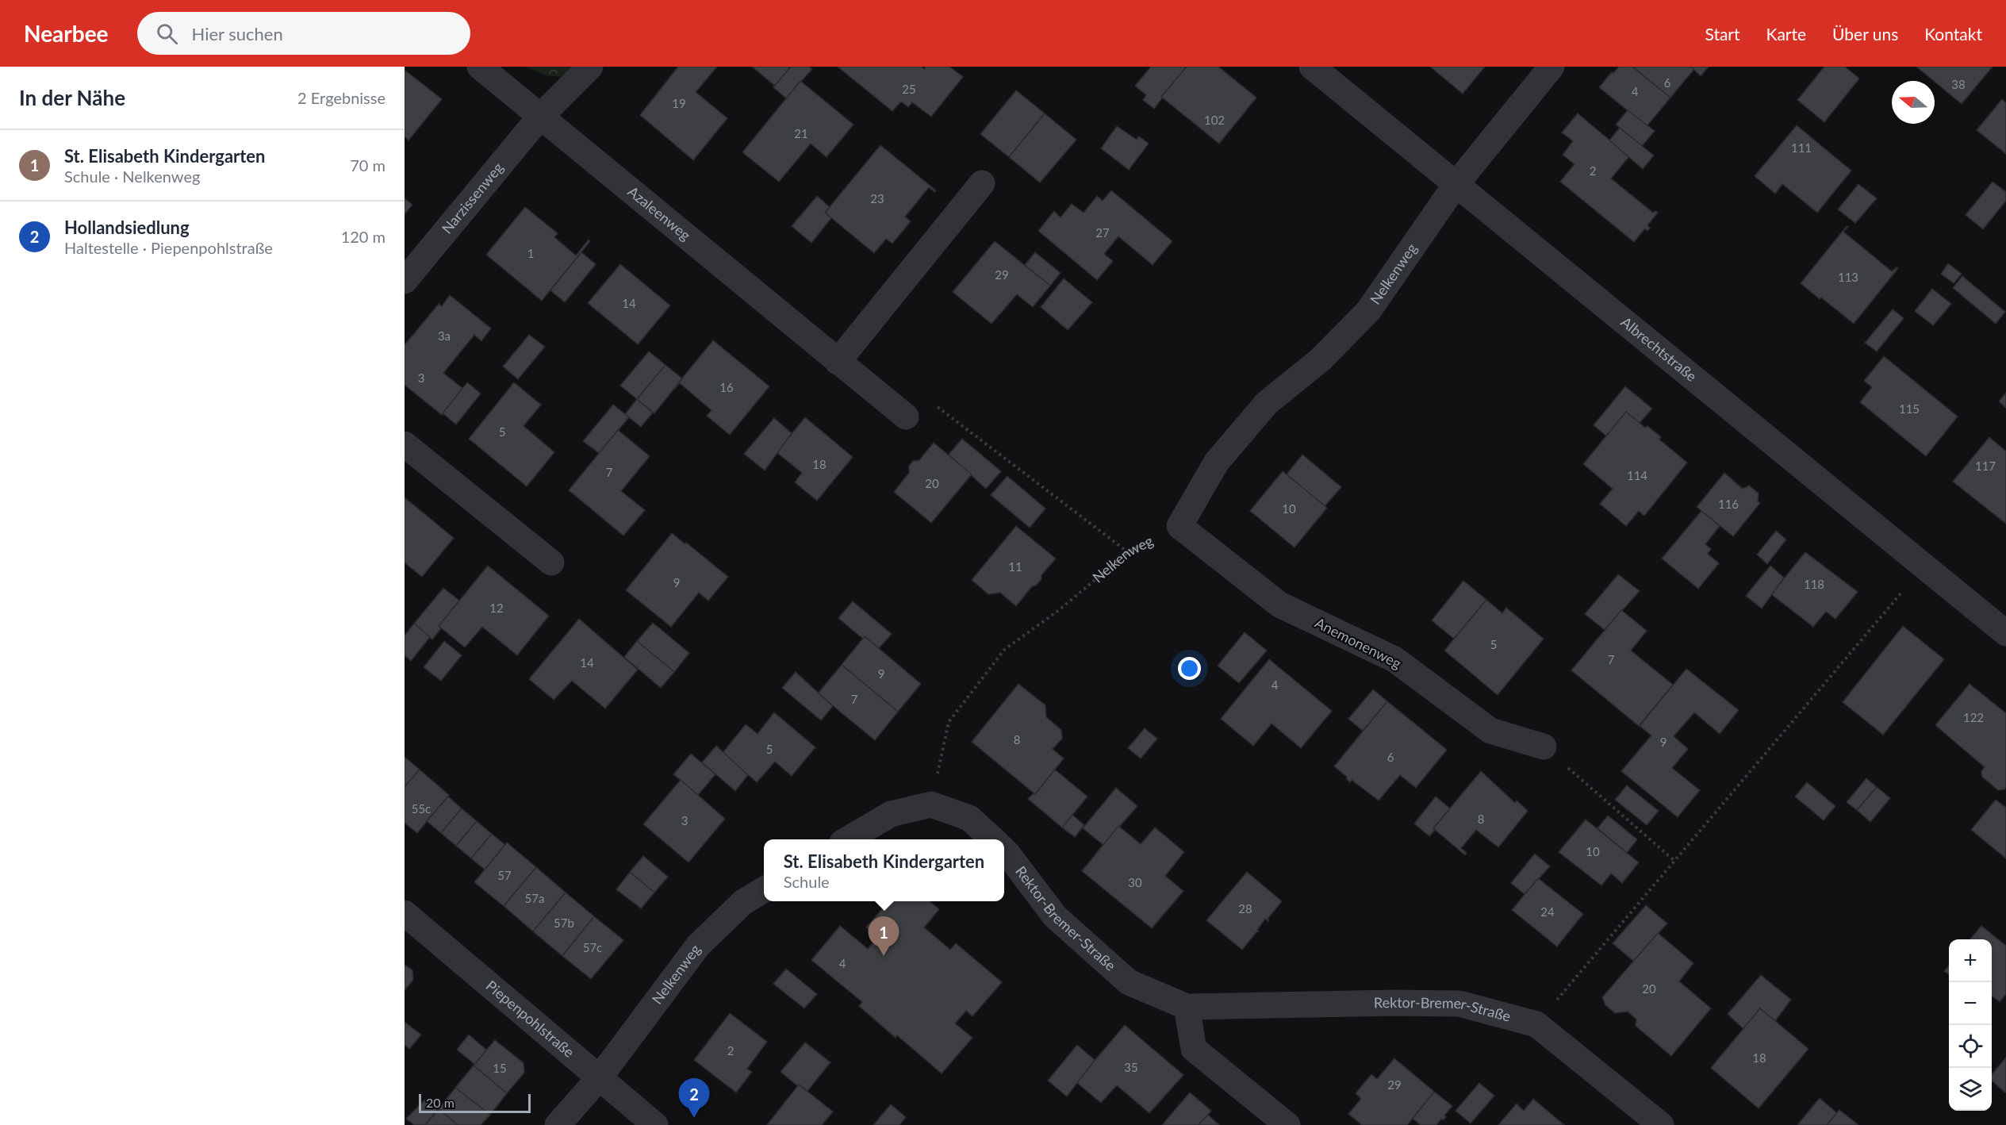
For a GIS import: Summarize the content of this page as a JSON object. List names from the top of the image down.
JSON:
{
  "streets": {
    "street": [
      "Narzissenweg",
      "Azaleenweg",
      "Nelkenweg",
      "Albrechtstraße",
      "Anemonenweg",
      "Rektor-Bremer-Straße",
      "Piepenpohlstraße"
    ]
  },
  "crossings": [
    ["Narzissenweg", "Azaleenweg"],
    ["Nelkenweg", "Albrechtstraße"],
    ["Nelkenweg", "Anemonenweg"],
    ["Nelkenweg", "Piepenpohlstraße"]
  ],
  "house_numbers": [
    "6",
    "38",
    "25",
    "4",
    "19",
    "102",
    "21",
    "111",
    "2",
    "23",
    "27",
    "1",
    "29",
    "113",
    "14",
    "3a",
    "3",
    "16",
    "115",
    "5",
    "18",
    "117",
    "7",
    "114",
    "20",
    "116",
    "10",
    "11",
    "9",
    "118",
    "12",
    "5",
    "7",
    "14",
    "9",
    "4",
    "7",
    "122",
    "8",
    "9",
    "5",
    "6",
    "55c",
    "8",
    "3",
    "10",
    "57",
    "30",
    "57a",
    "28",
    "24",
    "57b",
    "57c",
    "4",
    "20",
    "2",
    "18",
    "35",
    "15",
    "29"
  ],
  "scale_bar": "20 m",
  "north": "left",
  "page": {
    "header": "Nearbee",
    "search": "Hier suchen",
    "nav": [
      "Start",
      "Karte",
      "Über uns",
      "Kontakt"
    ],
    "heading": ["In der Nähe", "2 Ergebnisse"],
    "list": [
      {
        "mark": "1",
        "name": "St. Elisabeth Kindergarten",
        "note": "Schule · Nelkenweg",
        "value": "70 m"
      },
      {
        "mark": "2",
        "name": "Hollandsiedlung",
        "note": "Haltestelle · Piepenpohlstraße",
        "value": "120 m"
      }
    ],
    "popup": ["St. Elisabeth Kindergarten", "Schule"],
    "pins": ["1", "2"],
    "map_buttons": ["+", "−"],
    "scale": "20 m"
  }
}
